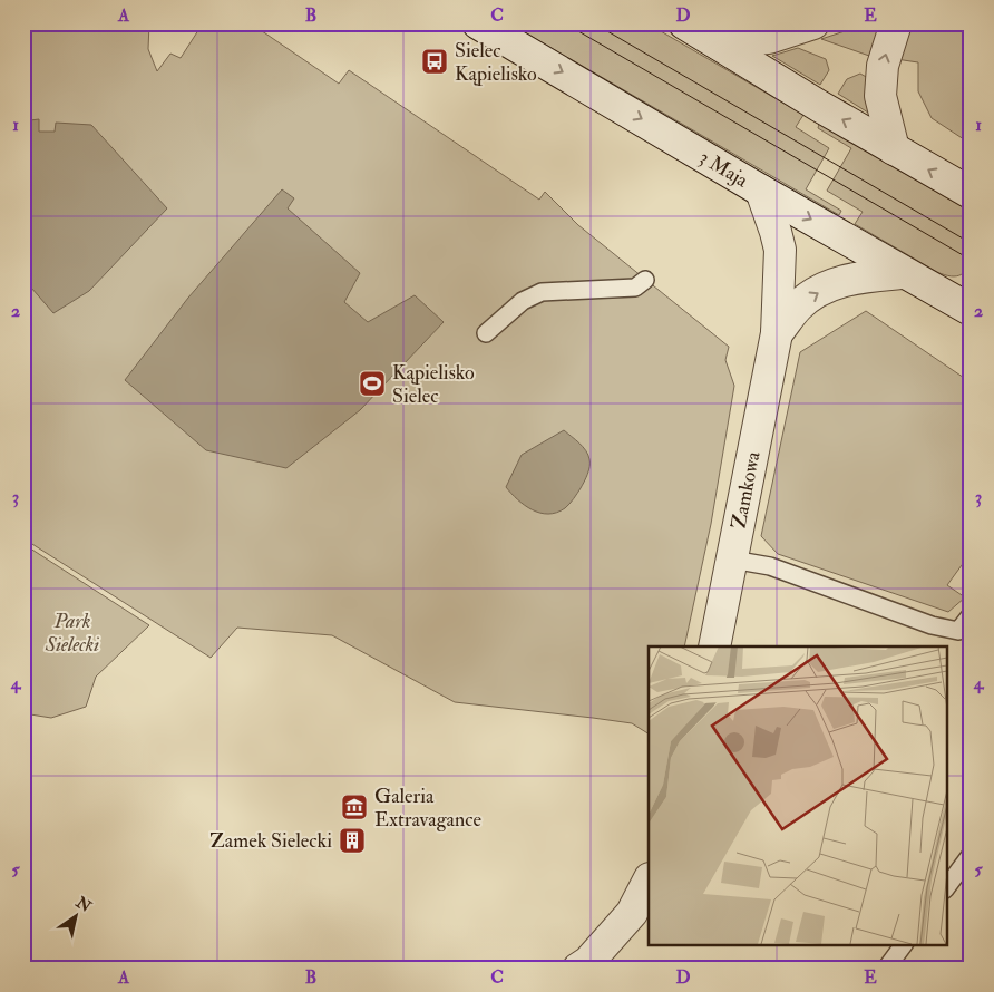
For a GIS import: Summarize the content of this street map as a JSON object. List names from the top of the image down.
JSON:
{
  "streets": {
    "main road": ["3 Maja", "Zamkowa"]
  },
  "crossings": [
    ["3 Maja", "Zamkowa"]
  ],
  "parks": ["Park Sielecki"],
  "places": {
    "bus stop": ["Sielec Kąpielisko"],
    "sports": ["Kąpielisko Sielec"],
    "museum": ["Galeria Extravagance"],
    "building": ["Zamek Sielecki"]
  },
  "north": "top right",
  "grid": {
    "columns": [
      "A",
      "B",
      "C",
      "D",
      "E"
    ],
    "rows": [
      "1",
      "2",
      "3",
      "4",
      "5"
    ]
  }
}
